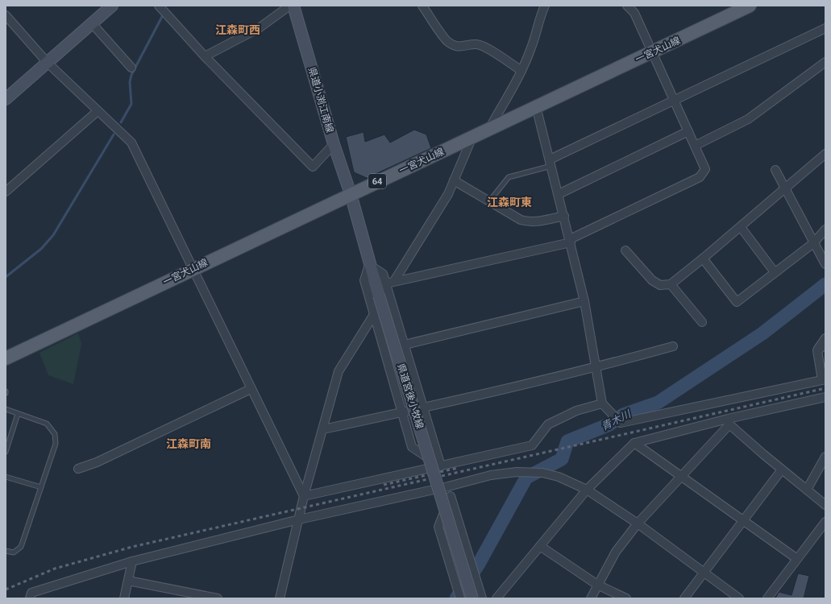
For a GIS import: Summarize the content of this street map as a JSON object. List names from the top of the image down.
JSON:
{
  "streets": {
    "main road": [
      "一宮犬山線",
      "県道小渕江南線",
      "64",
      "県道宮後小牧線"
    ]
  },
  "crossings": [
    ["一宮犬山線", "県道小渕江南線"],
    ["一宮犬山線", "県道宮後小牧線"],
    ["県道小渕江南線", "県道宮後小牧線"]
  ],
  "districts": ["江森町西", "江森町東", "江森町南"],
  "water": ["青木川"]
}
